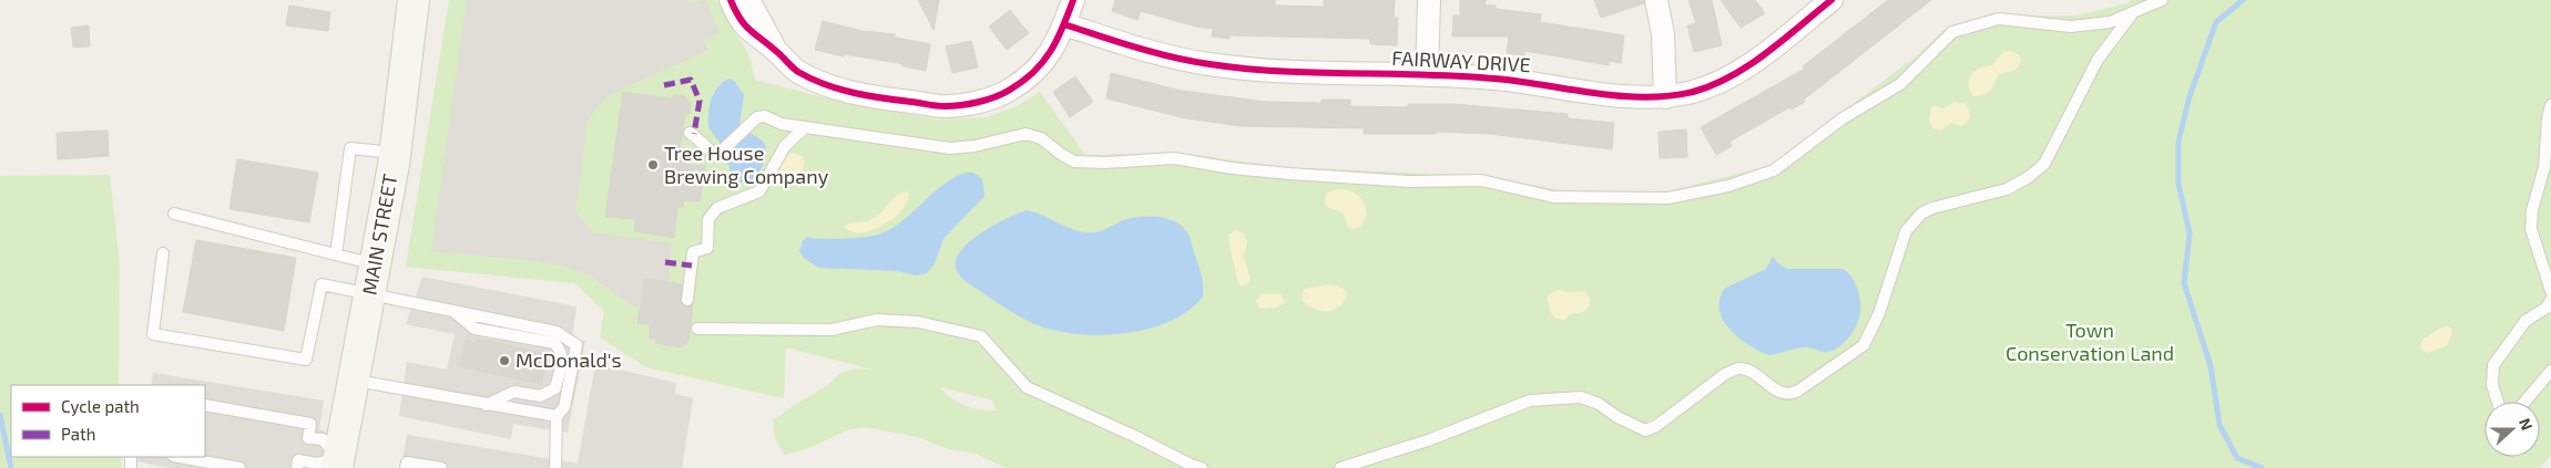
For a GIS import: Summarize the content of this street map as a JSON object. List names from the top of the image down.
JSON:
{
  "streets": {
    "main road": ["MAIN STREET"],
    "street": ["FAIRWAY DRIVE"]
  },
  "parks": ["Town Conservation Land"],
  "places": ["Tree House Brewing Company", "McDonald's"],
  "legend": ["Cycle path", "Path"],
  "north": "right"
}
